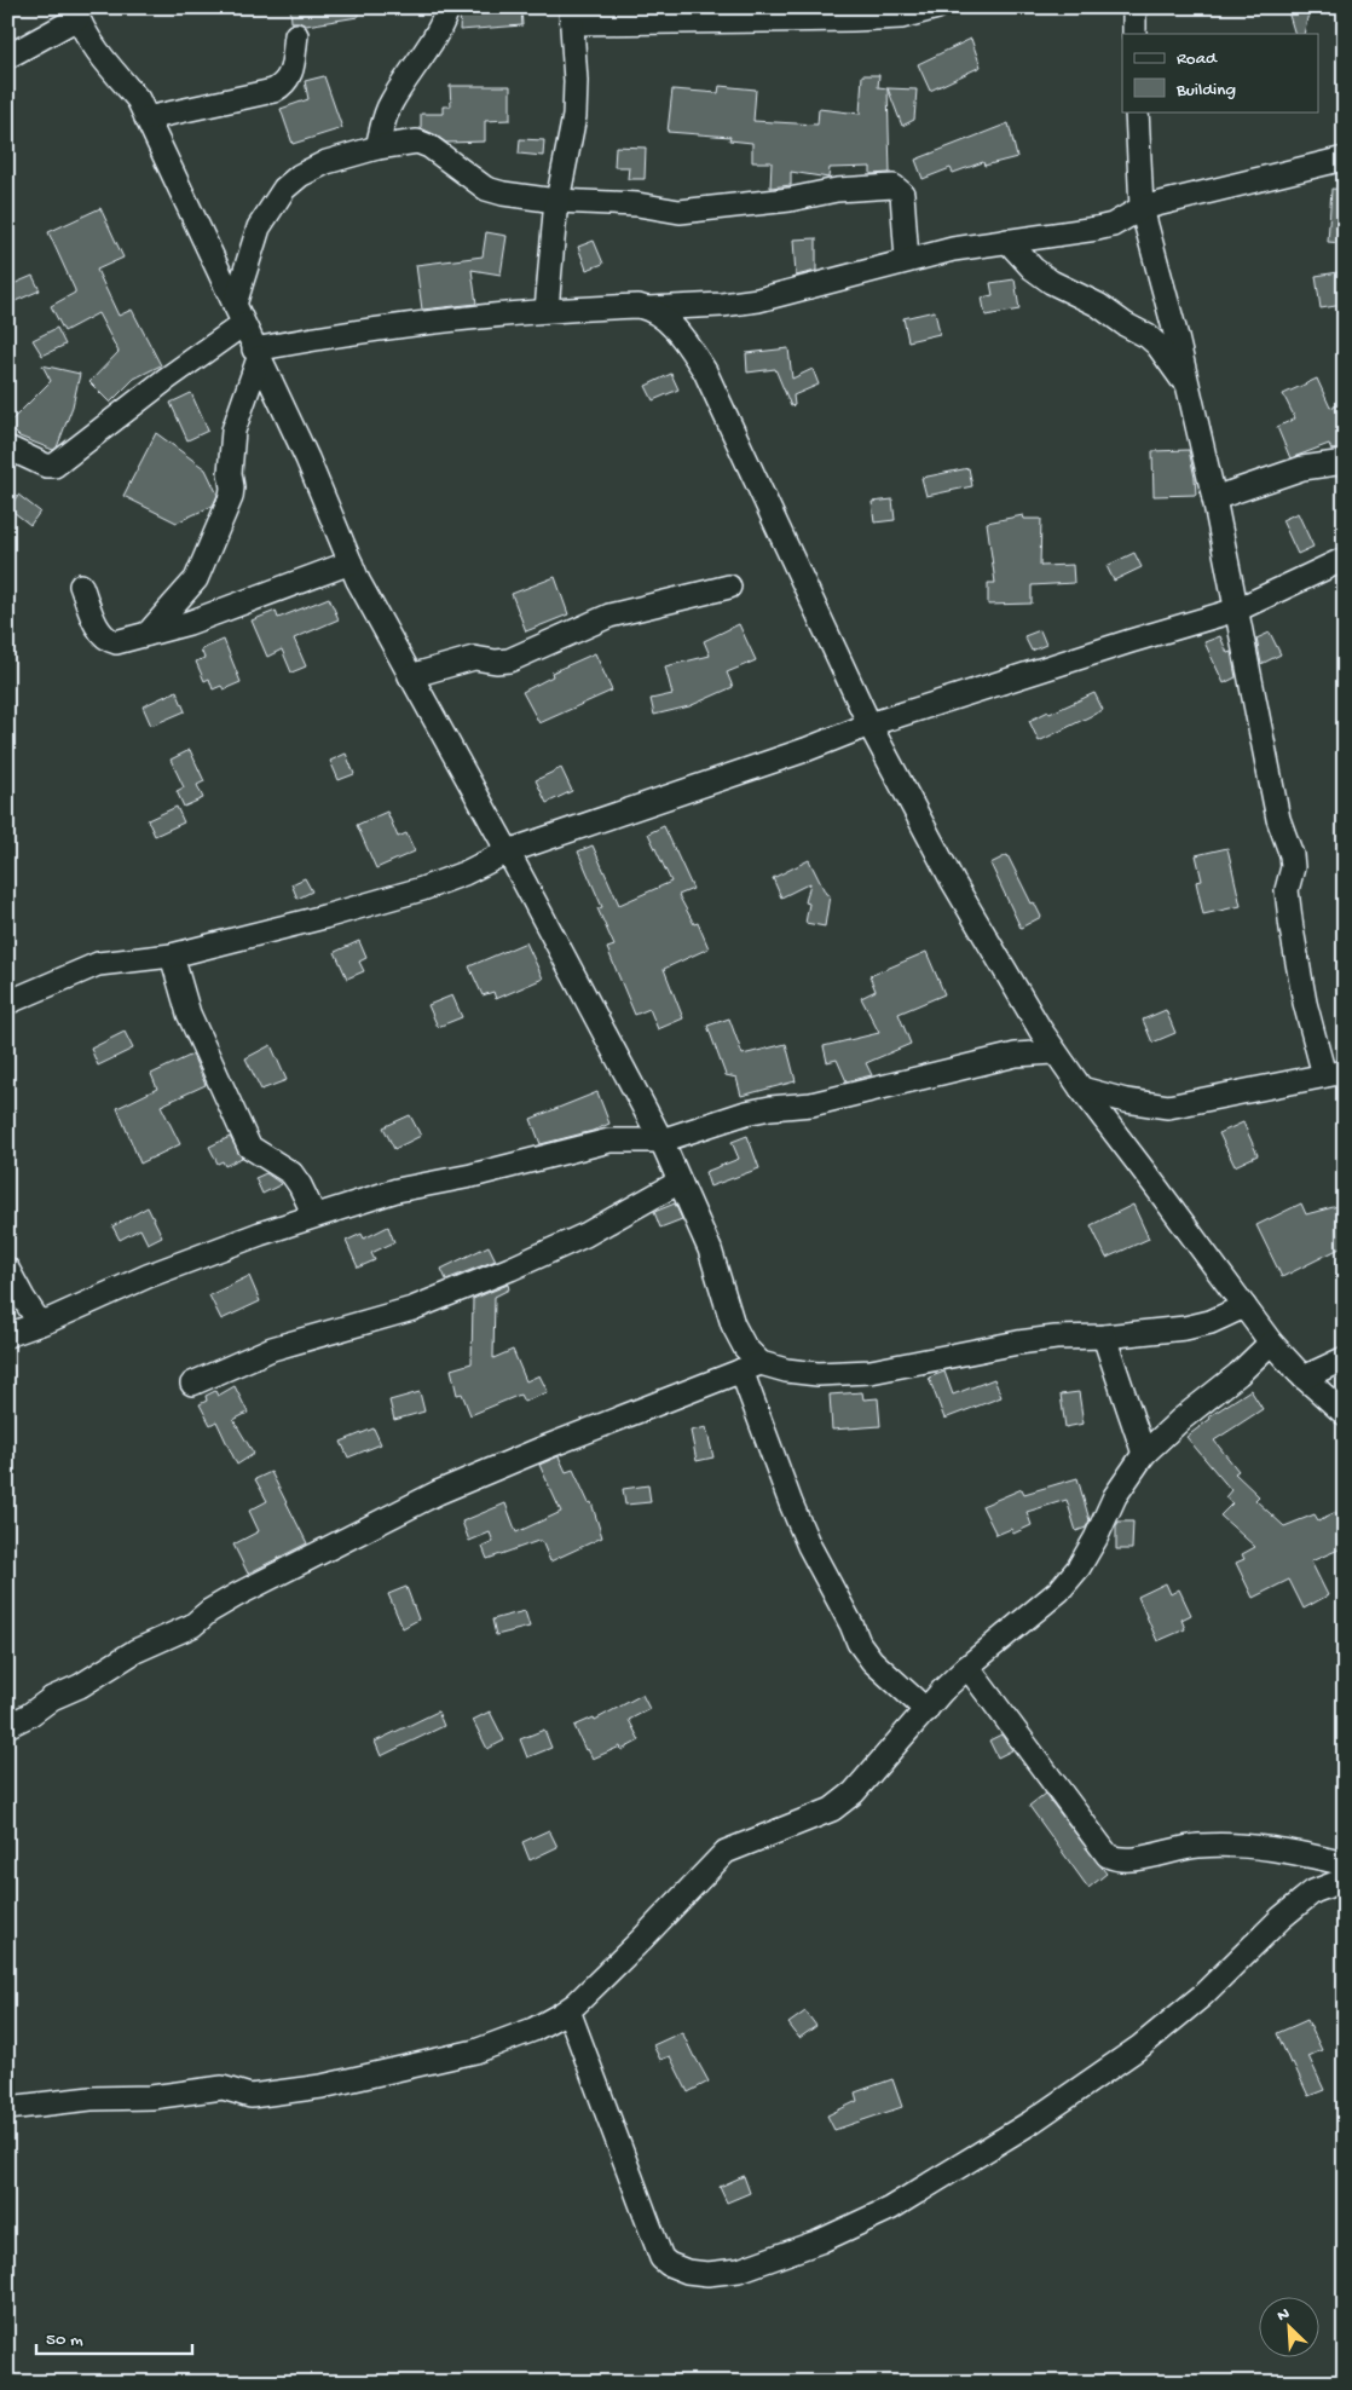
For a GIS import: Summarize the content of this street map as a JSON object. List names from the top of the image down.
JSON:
{
  "legend": ["Road", "Building"],
  "scale_bar": "50 m",
  "north": "top left"
}
